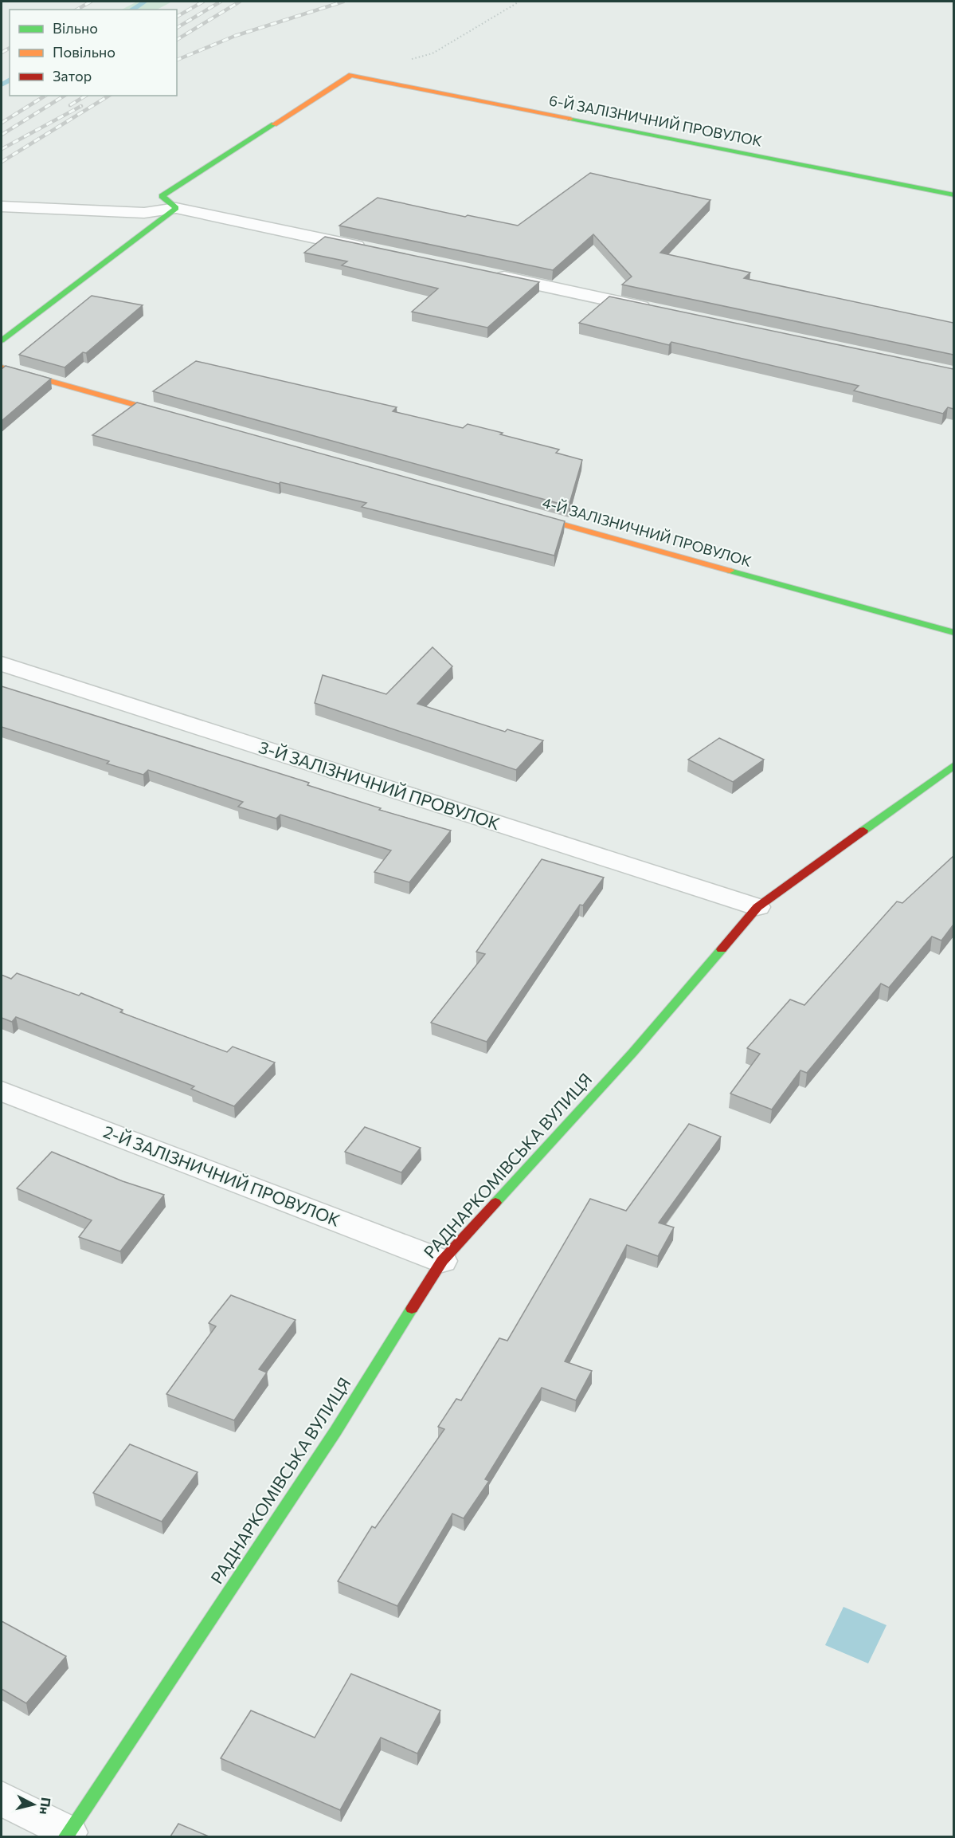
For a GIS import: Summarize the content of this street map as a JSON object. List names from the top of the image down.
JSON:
{
  "streets": {
    "street": [
      "6-Й ЗАЛІЗНИЧНИЙ ПРОВУЛОК",
      "4-Й ЗАЛІЗНИЧНИЙ ПРОВУЛОК",
      "3-Й ЗАЛІЗНИЧНИЙ ПРОВУЛОК",
      "РАДНАРКОМІВСЬКА ВУЛИЦЯ",
      "2-Й ЗАЛІЗНИЧНИЙ ПРОВУЛОК"
    ]
  },
  "crossings": [
    ["3-Й ЗАЛІЗНИЧНИЙ ПРОВУЛОК", "РАДНАРКОМІВСЬКА ВУЛИЦЯ"],
    ["РАДНАРКОМІВСЬКА ВУЛИЦЯ", "2-Й ЗАЛІЗНИЧНИЙ ПРОВУЛОК"]
  ],
  "legend": ["Вільно", "Повільно", "Затор"],
  "north": "right"
}
